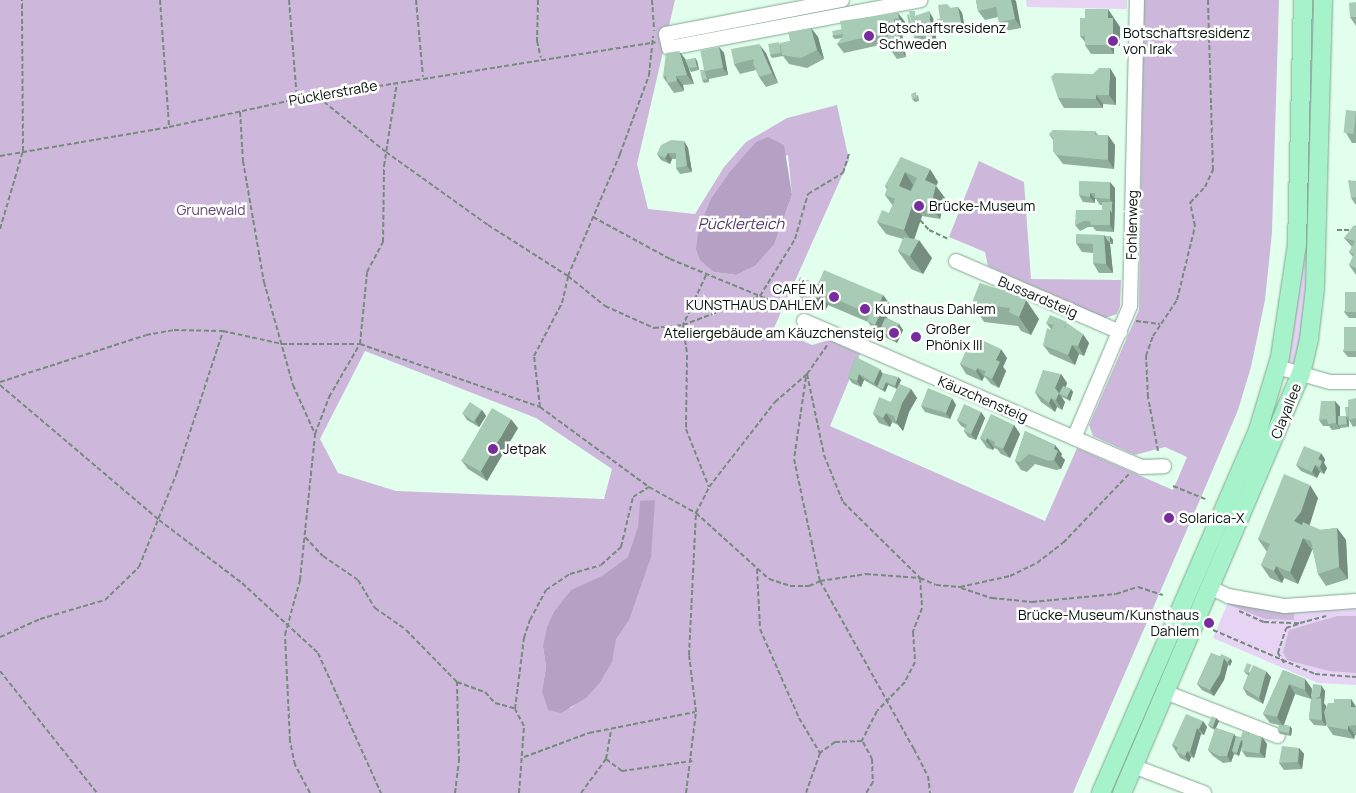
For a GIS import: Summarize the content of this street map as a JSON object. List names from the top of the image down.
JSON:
{
  "streets": {
    "main road": ["Clayallee"],
    "street": ["Fohlenweg", "Bussardsteig", "Käuzchensteig"],
    "path": ["Pücklerstraße"]
  },
  "crossings": [
    ["Fohlenweg", "Bussardsteig"],
    ["Fohlenweg", "Käuzchensteig"]
  ],
  "water": ["Pücklerteich"],
  "parks": ["Grunewald"],
  "places": [
    "Botschaftsresidenz Schweden",
    "Botschaftsresidenz von Irak",
    "Brücke-Museum",
    "CAFÉ IM KUNSTHAUS DAHLEM",
    "Kunsthaus Dahlem",
    "Ateliergebäude am Käuzchensteig",
    "Großer Phönix III",
    "Jetpak",
    "Solarica-X",
    "Brücke-Museum/Kunsthaus Dahlem"
  ]
}
